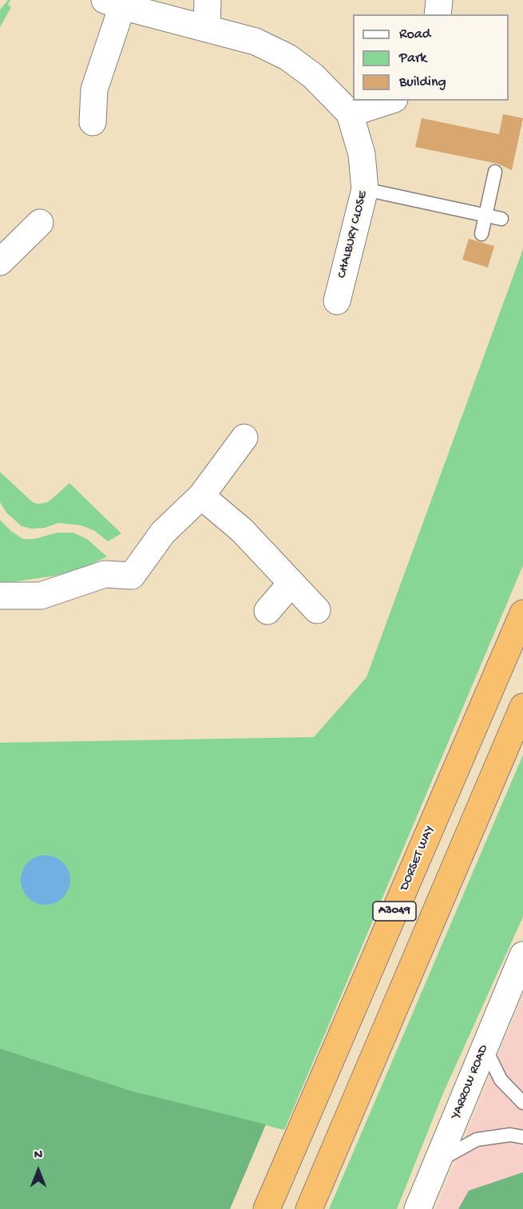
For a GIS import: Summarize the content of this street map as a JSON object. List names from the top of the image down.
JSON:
{
  "streets": {
    "highway": ["DORSET WAY", "A3049"],
    "street": ["CHALBURY CLOSE", "YARROW ROAD"]
  },
  "legend": ["Road", "Park", "Building"],
  "north": "top"
}
